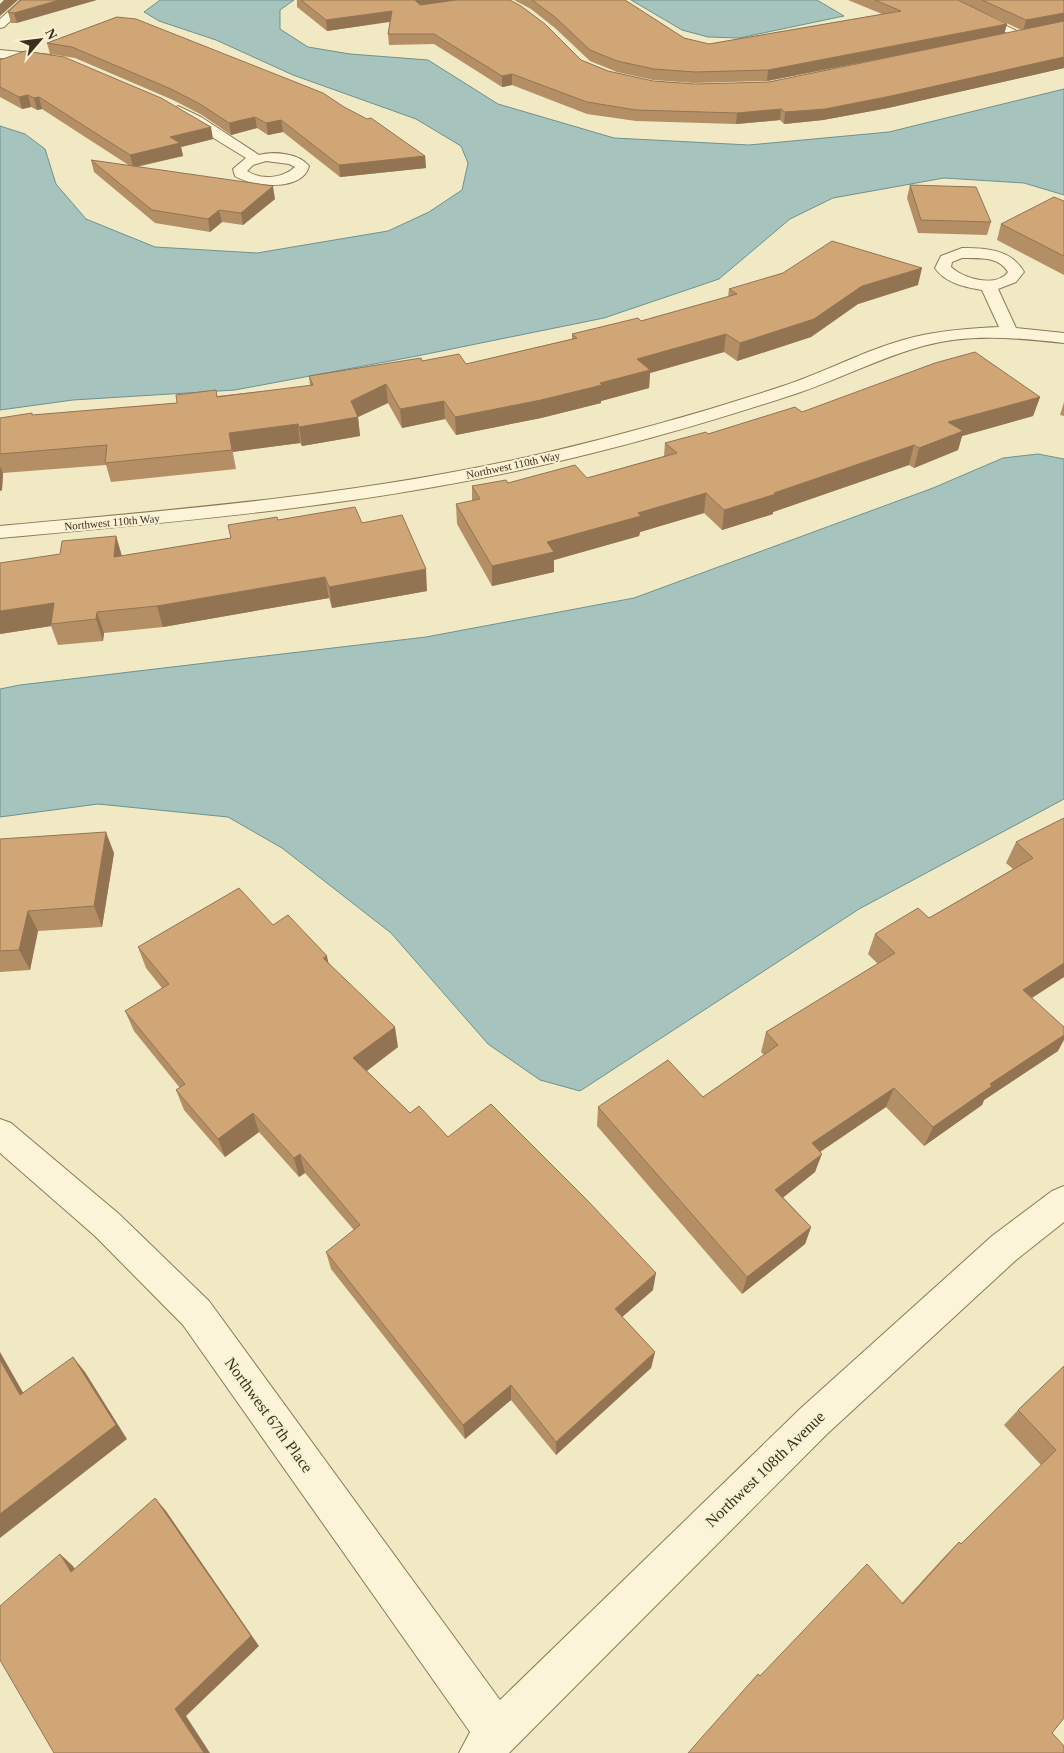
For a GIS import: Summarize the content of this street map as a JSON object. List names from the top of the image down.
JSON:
{
  "streets": {
    "street": ["Northwest 110th Way", "Northwest 67th Place", "Northwest 108th Avenue"]
  },
  "crossings": [
    ["Northwest 67th Place", "Northwest 108th Avenue"]
  ],
  "north": "top right"
}
